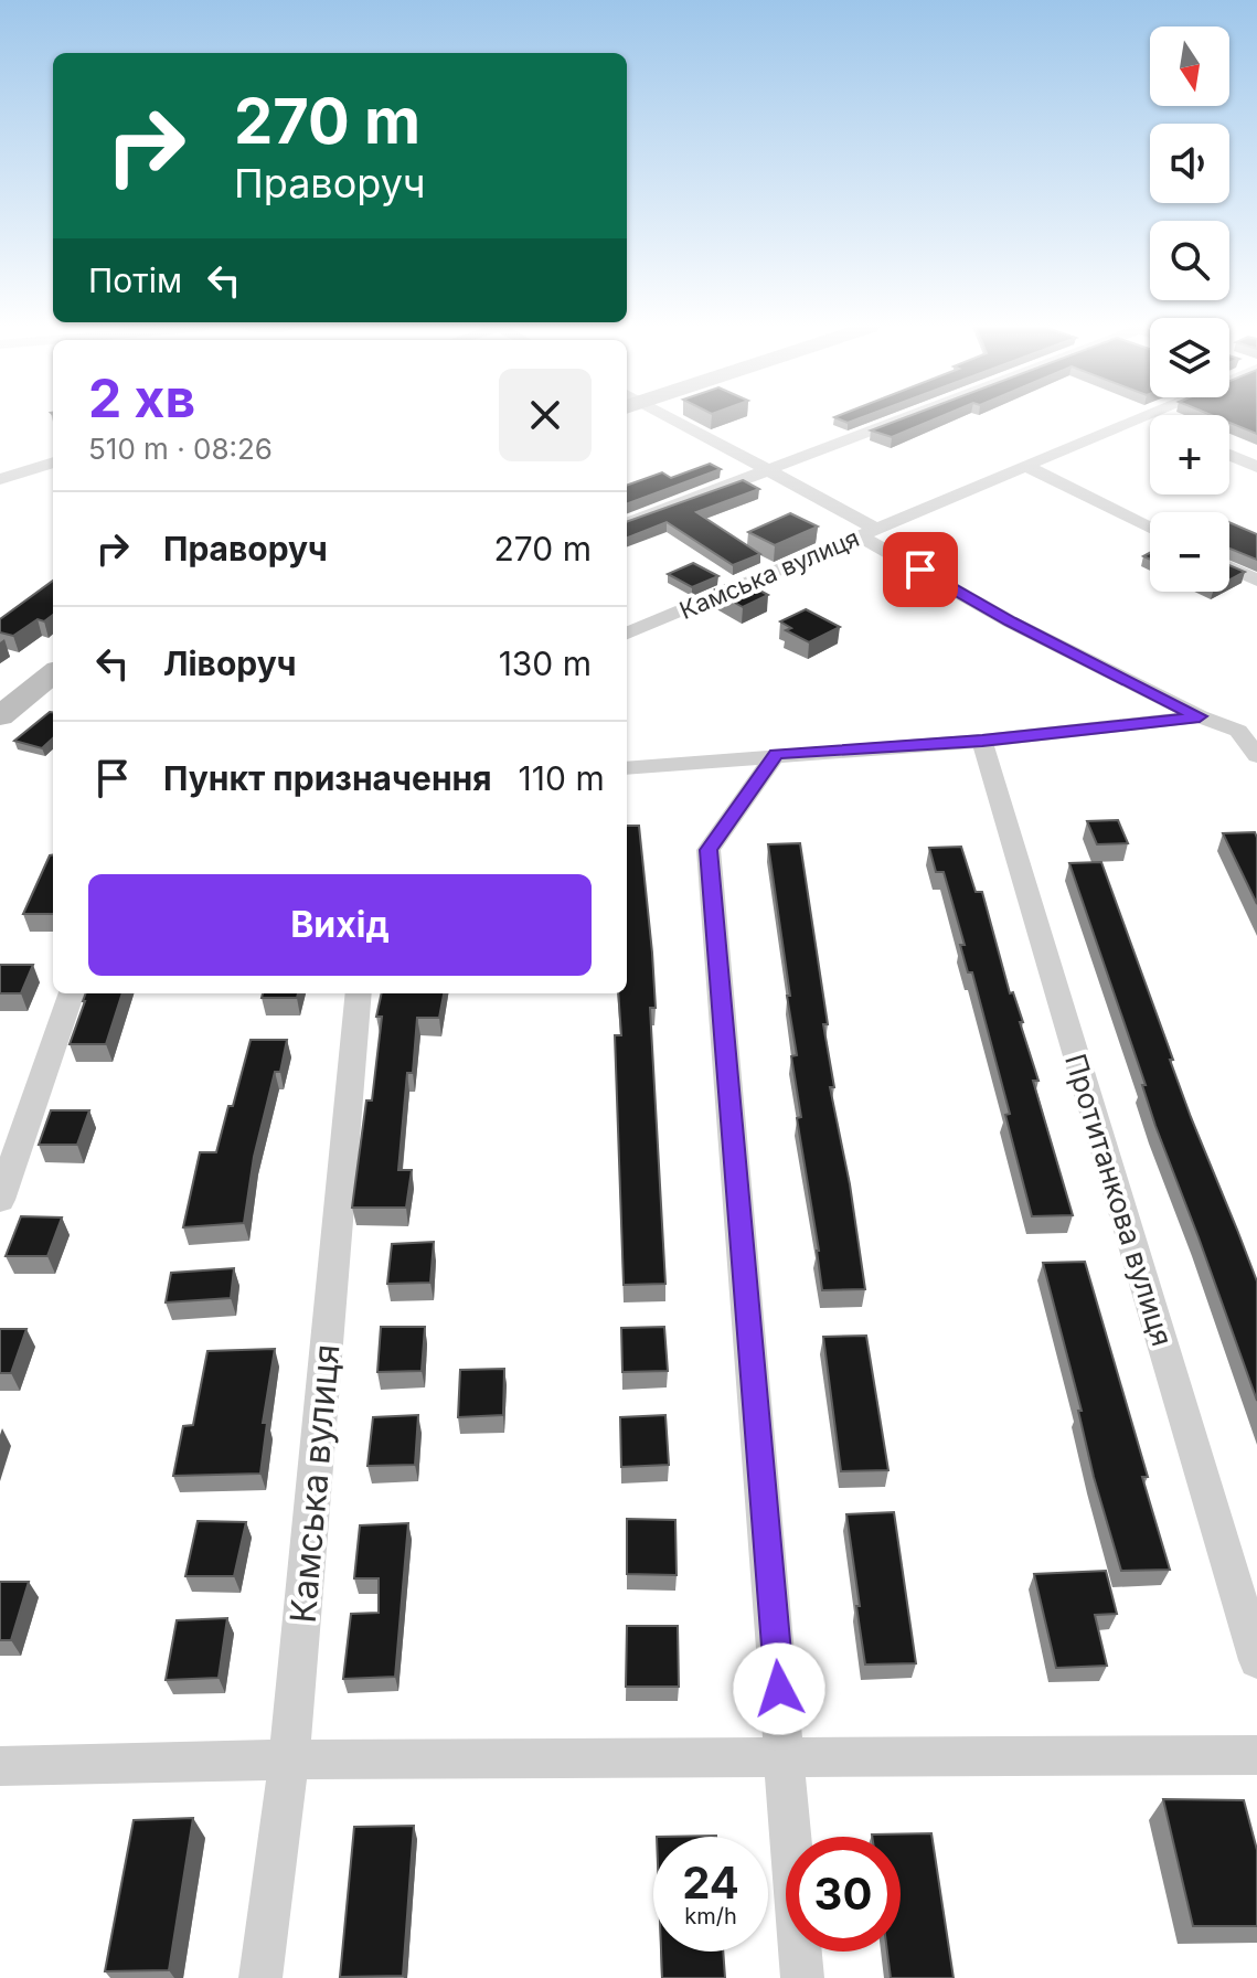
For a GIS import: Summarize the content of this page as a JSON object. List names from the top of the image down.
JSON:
{
  "streets": {
    "street": ["Камська вулиця", "Протитанкова вулиця"]
  },
  "north": "bottom",
  "page": {
    "map_buttons": ["+", "−"],
    "turn": ["270 m", "Праворуч"],
    "then": "Потім",
    "heading": ["2 хв", "510 m · 08:26"],
    "list": [
      {
        "name": "Праворуч",
        "value": "270 m"
      },
      {
        "name": "Ліворуч",
        "value": "130 m"
      },
      {
        "name": "Пункт призначення",
        "value": "110 m"
      }
    ],
    "buttons": "Вихід",
    "speed": "24 km/h",
    "limit": "30"
  }
}
